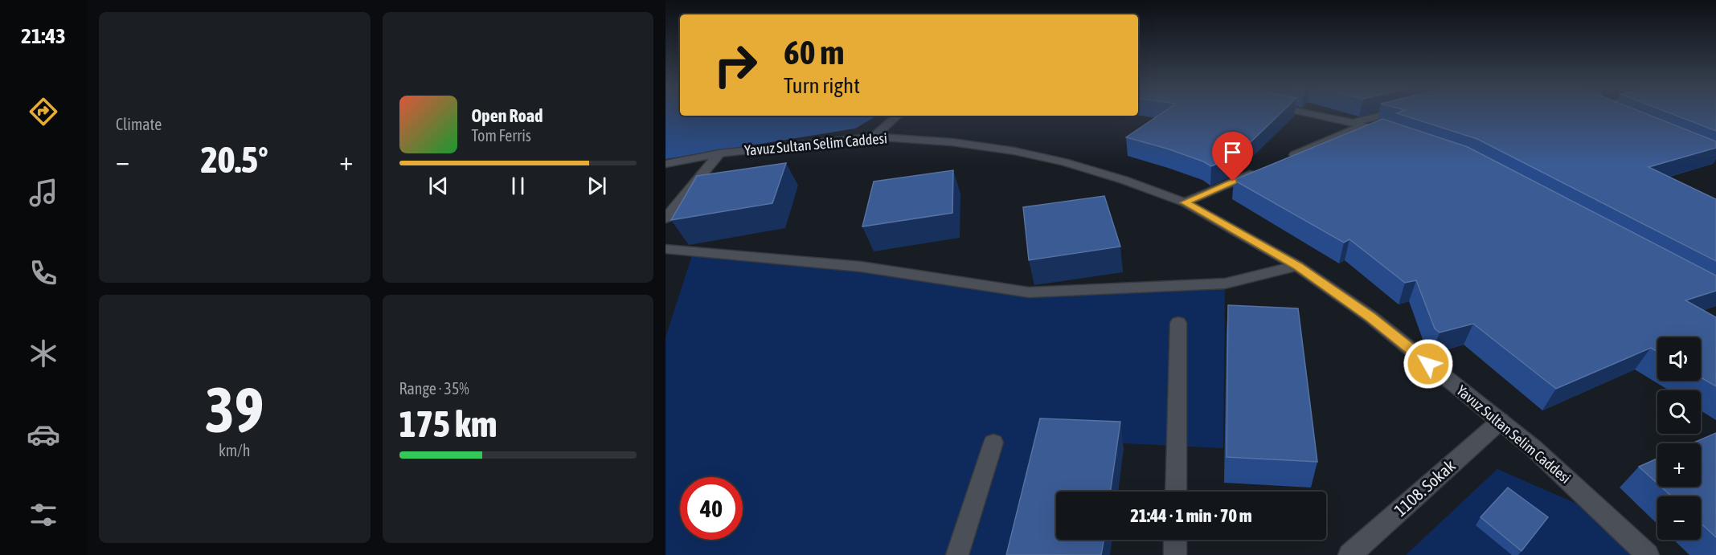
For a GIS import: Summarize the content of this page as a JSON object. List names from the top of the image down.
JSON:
{
  "streets": {
    "street": ["Yavuz Sultan Selim Caddesi", "1108. Sokak"]
  },
  "crossings": [
    ["Yavuz Sultan Selim Caddesi", "1108. Sokak"]
  ],
  "page": {
    "tabs": "21:43",
    "tile": [
      "Climate",
      ["39", "km/h"],
      ["Range · 35%", "175 km"]
    ],
    "turn": ["60 m", "Turn right"],
    "song": ["Open Road", "Tom Ferris"],
    "heat": ["−", "20.5°", "+"],
    "map_buttons": ["+", "−"],
    "limit": "40",
    "trip": "21:44 · 1 min · 70 m"
  }
}
